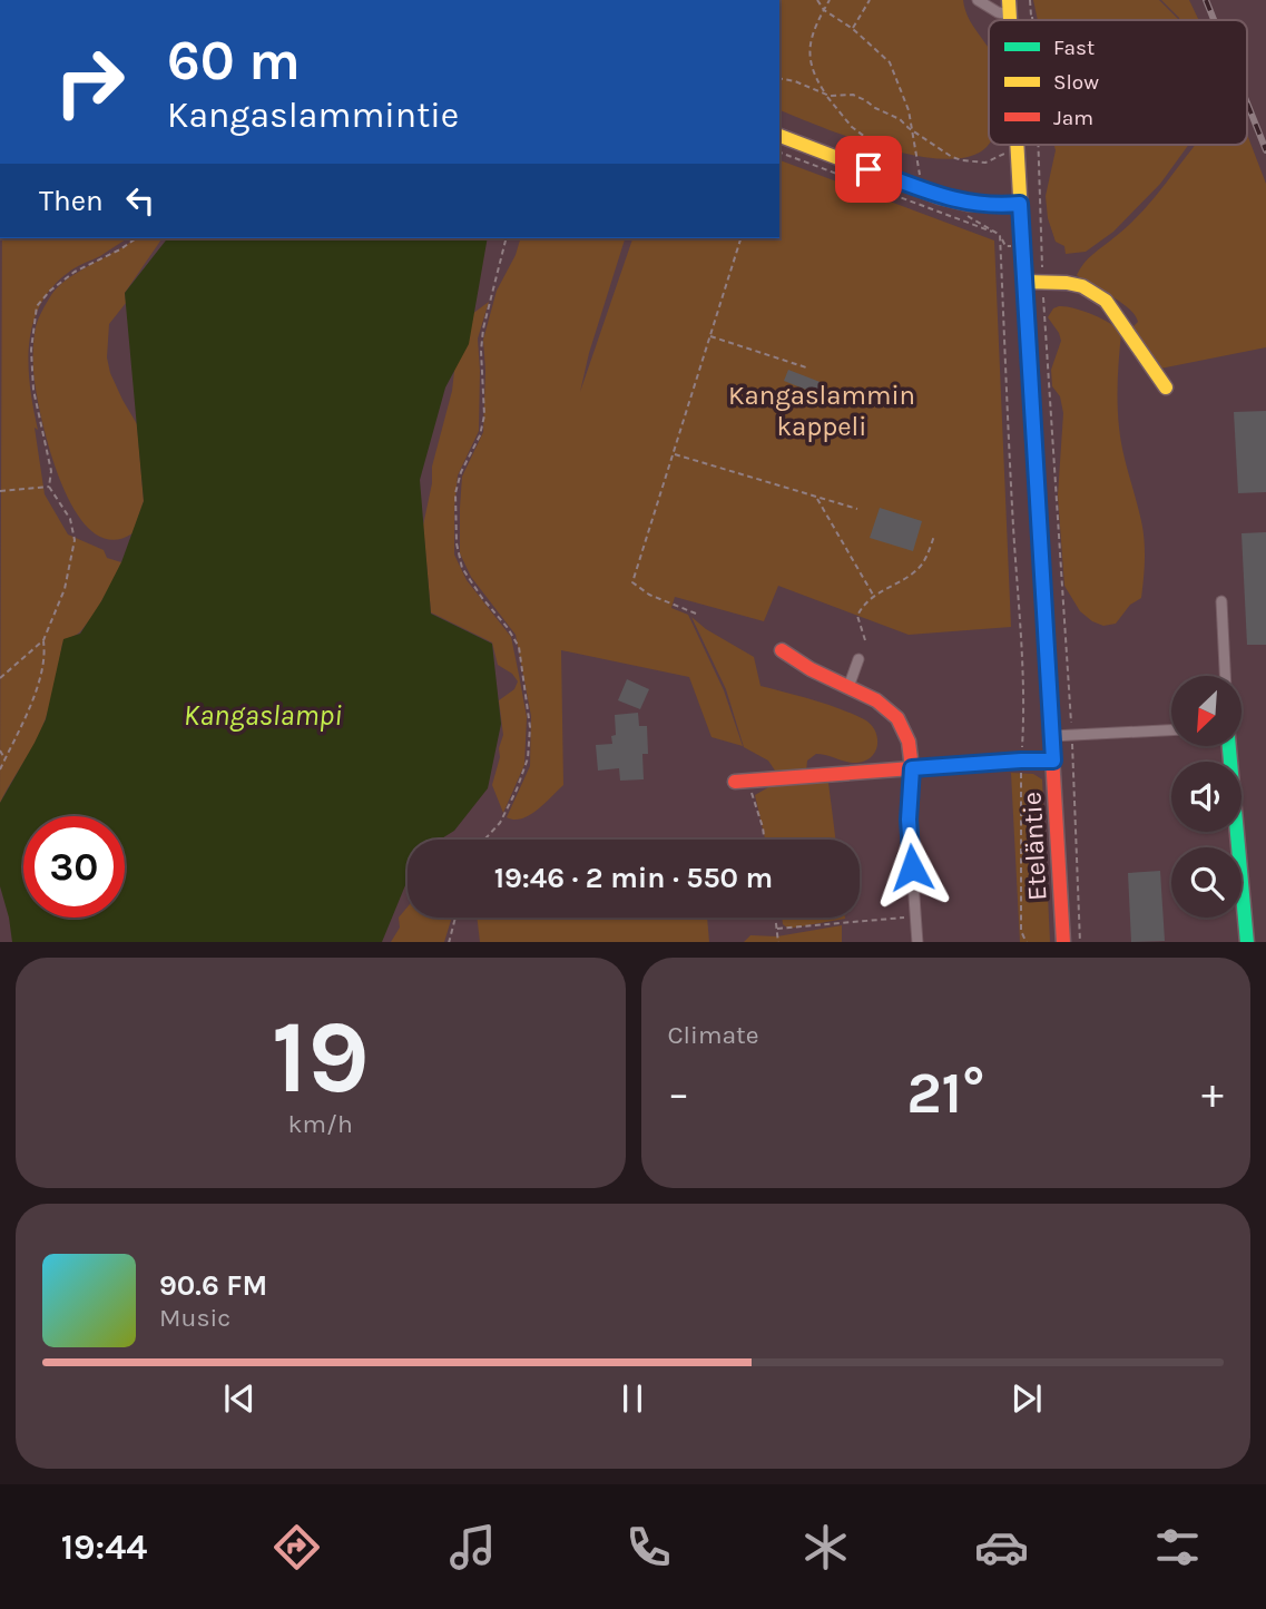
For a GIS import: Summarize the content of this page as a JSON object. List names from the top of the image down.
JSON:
{
  "streets": {
    "street": ["Eteläntie"]
  },
  "water": ["Kangaslampi"],
  "parks": ["Kangaslammin kappeli"],
  "legend": ["Fast", "Slow", "Jam"],
  "north": "bottom left",
  "page": {
    "turn": ["60 m", "Kangaslammintie"],
    "then": "Then",
    "limit": "30",
    "trip": "19:46 · 2 min · 550 m",
    "tile": [
      ["19", "km/h"],
      "Climate"
    ],
    "heat": ["−", "21°", "+"],
    "song": ["90.6 FM", "Music"],
    "tabs": "19:44"
  }
}
